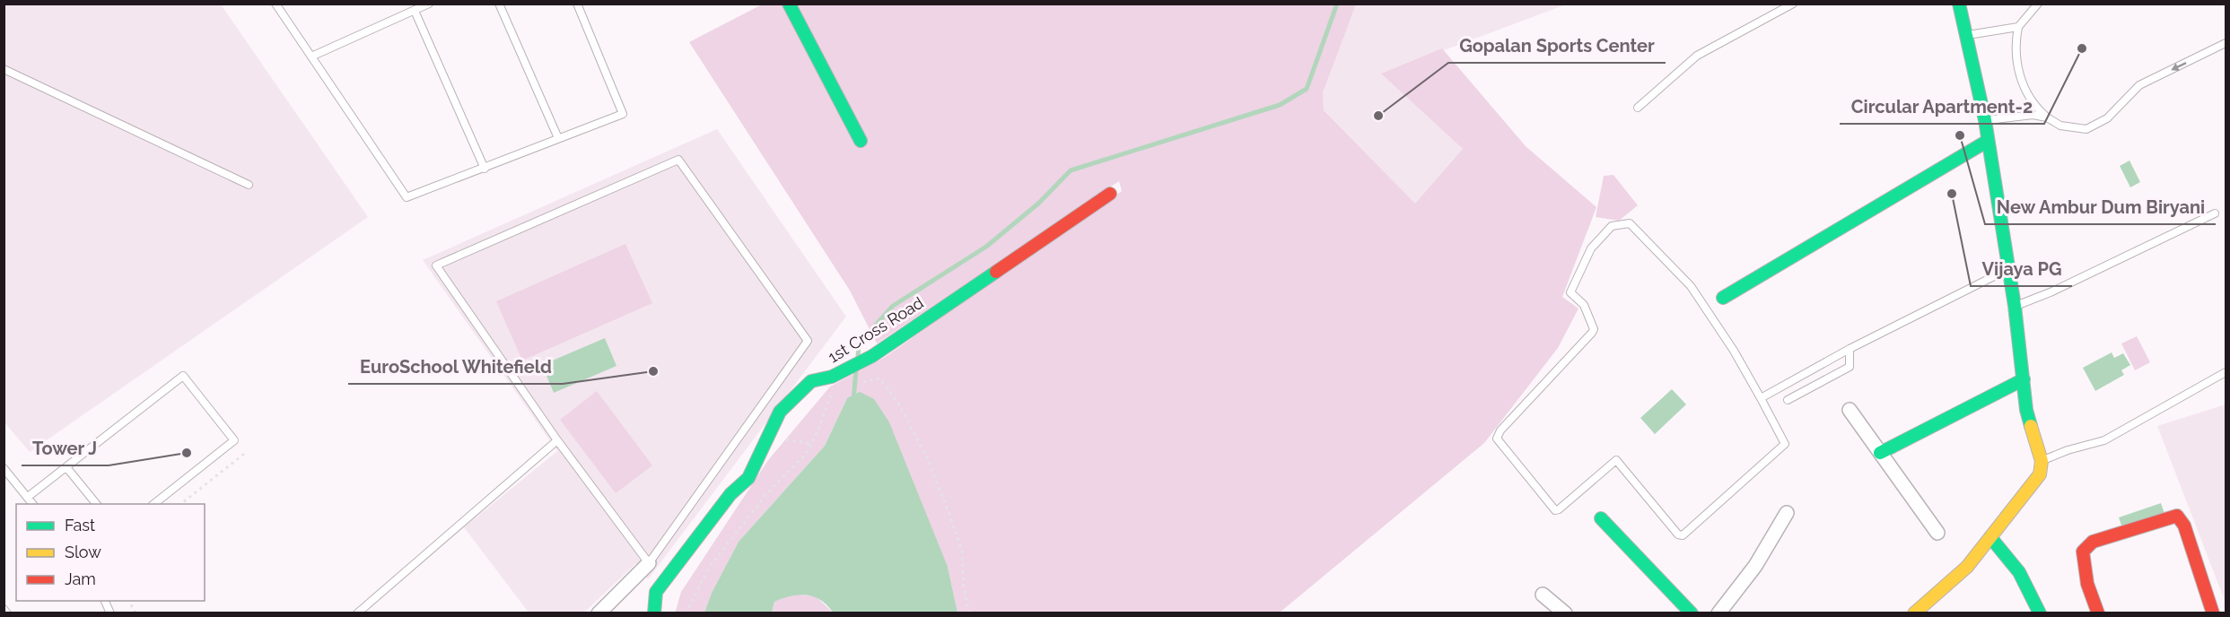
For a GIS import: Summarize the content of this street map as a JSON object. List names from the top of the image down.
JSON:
{
  "streets": {
    "street": ["1st Cross Road"]
  },
  "places": [
    "Circular Apartment-2",
    "Gopalan Sports Center",
    "New Ambur Dum Biryani",
    "Vijaya PG",
    "EuroSchool Whitefield",
    "Tower J"
  ],
  "legend": ["Fast", "Slow", "Jam"]
}
